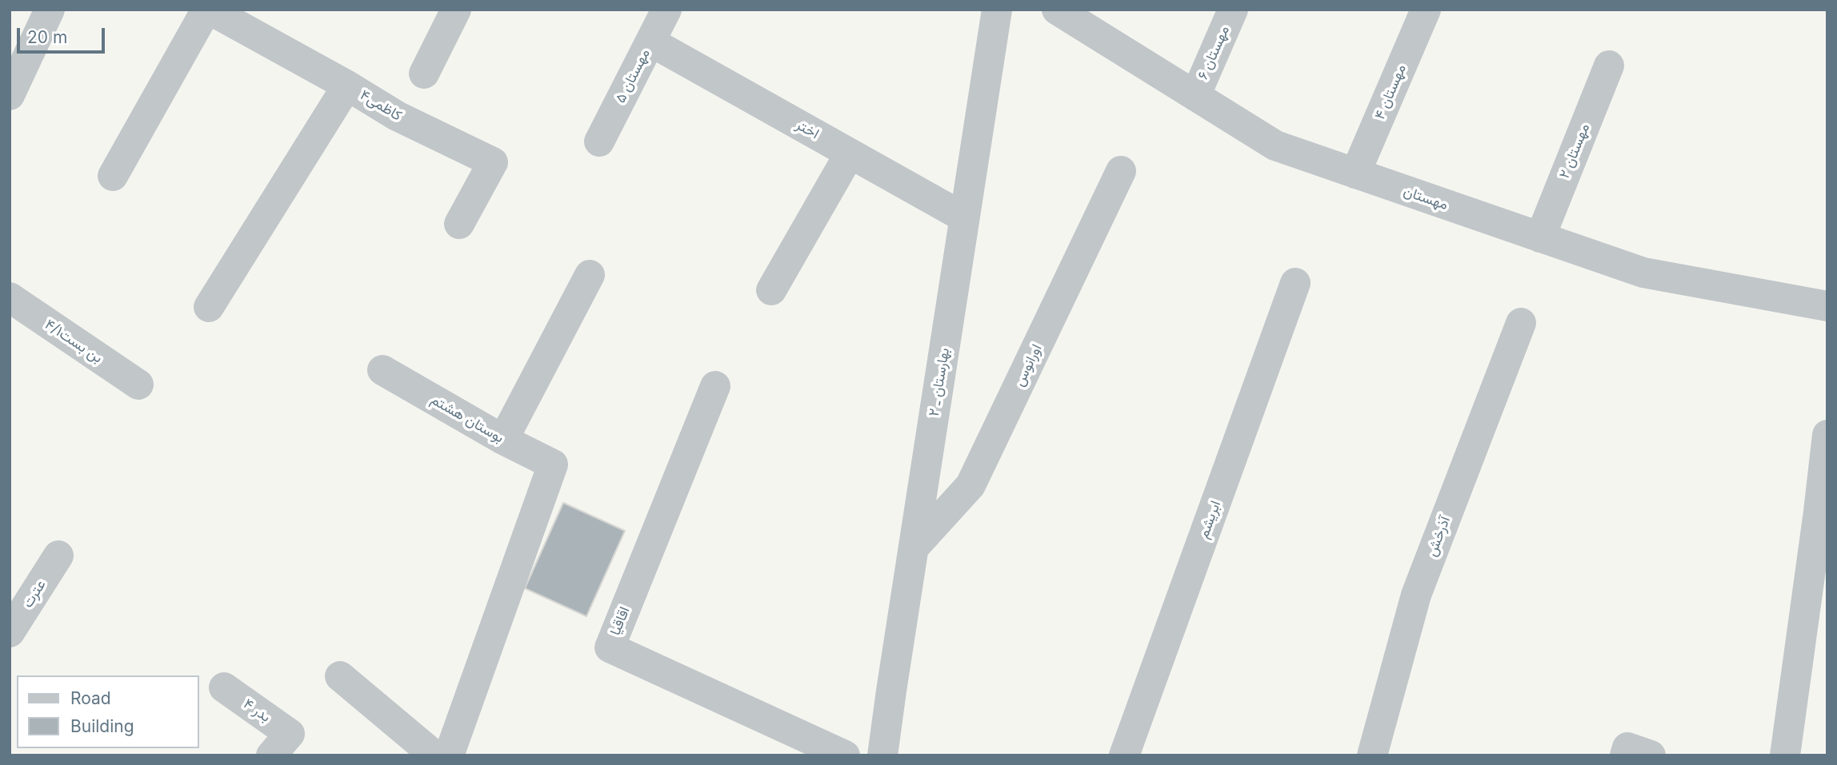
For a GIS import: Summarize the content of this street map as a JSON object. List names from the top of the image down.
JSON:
{
  "streets": {
    "street": [
      "مهستان ۶",
      "مهستان ۵",
      "مهستان ۴",
      "کاظمی۴",
      "اختر",
      "مهستان ۲",
      "مهستان",
      "بن بست۴/۱",
      "اورانوس",
      "بهارستان ـ ۲",
      "بوستان هشتم",
      "ابریشم",
      "آذرخش",
      "عترت",
      "اقاقیا",
      "بدر ۴"
    ]
  },
  "crossings": [
    ["مهستان ۶", "مهستان"],
    ["مهستان ۵", "اختر"],
    ["مهستان ۴", "مهستان"],
    ["اختر", "بهارستان ـ ۲"],
    ["مهستان ۲", "مهستان"],
    ["اورانوس", "بهارستان ـ ۲"]
  ],
  "legend": ["Road", "Building"],
  "scale_bar": "20 m"
}
